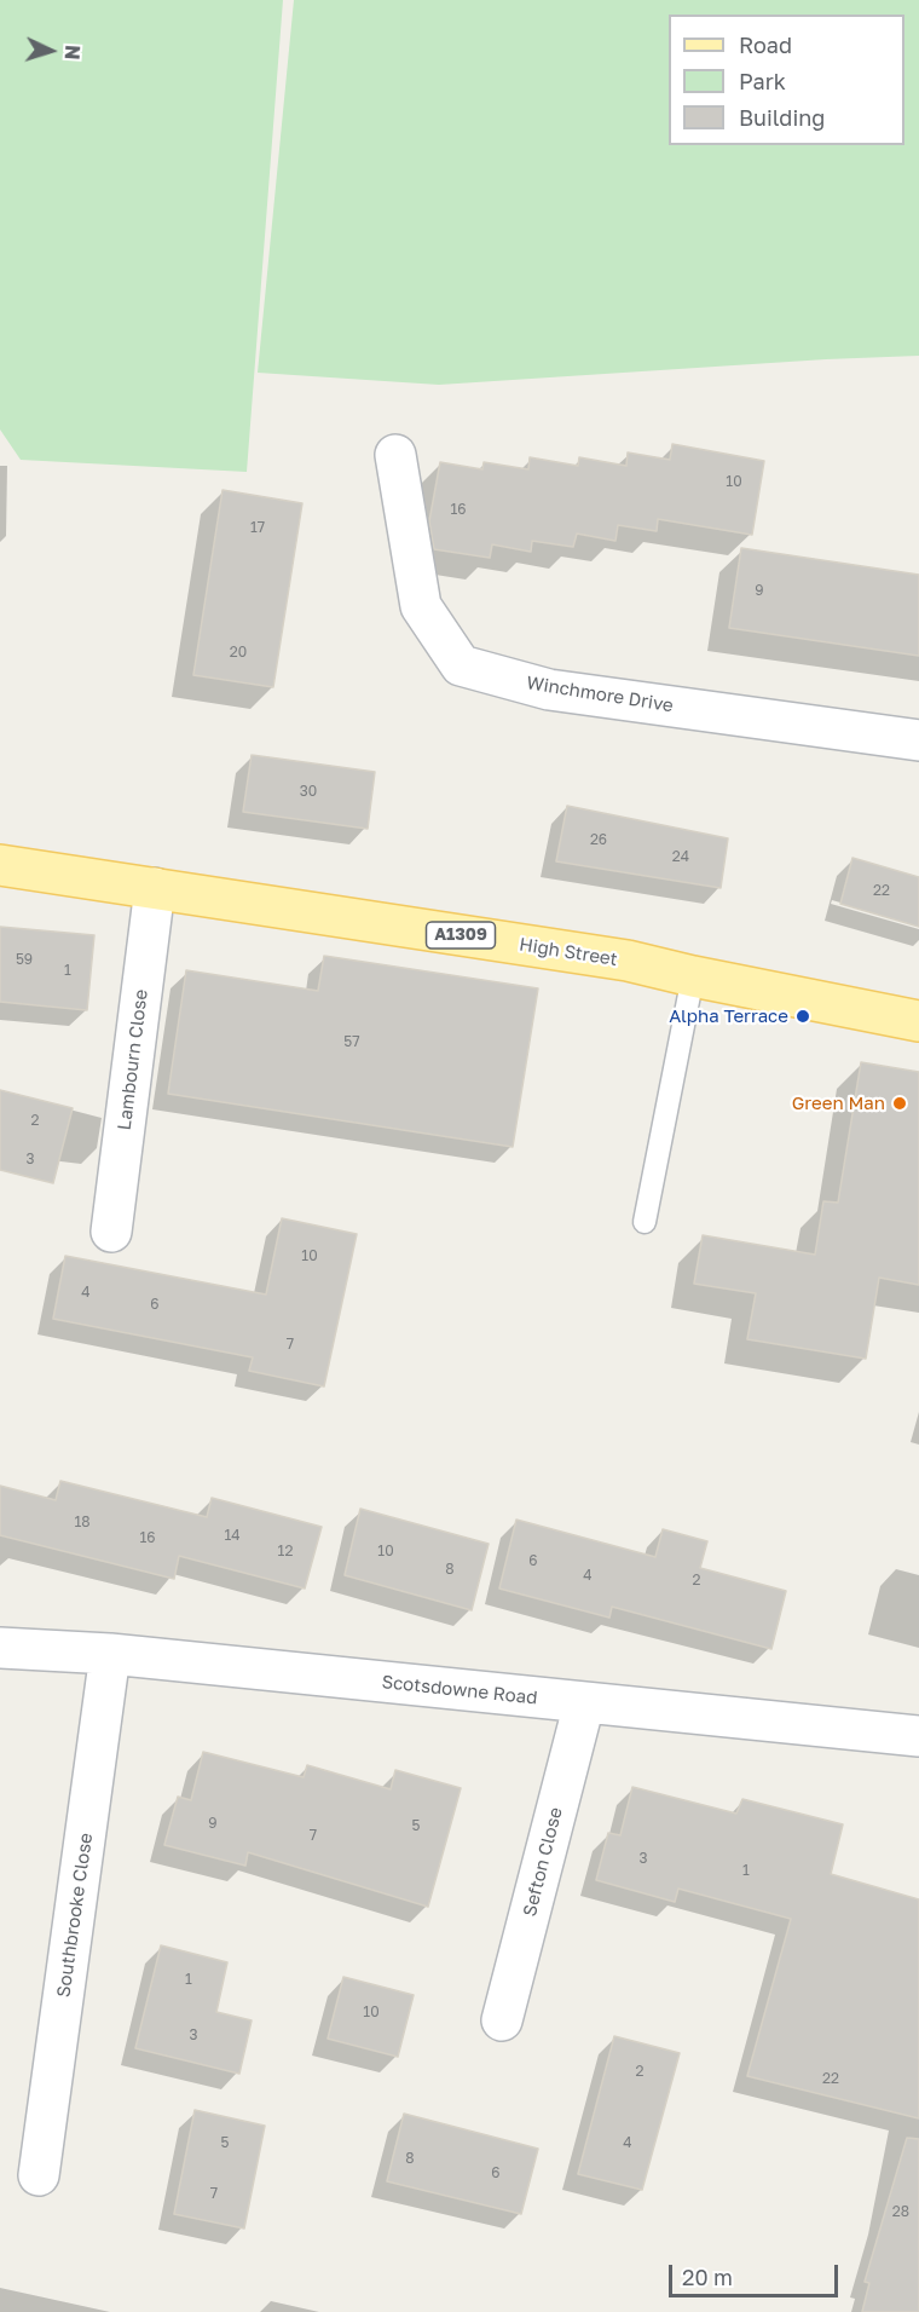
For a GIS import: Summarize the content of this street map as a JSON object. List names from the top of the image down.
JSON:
{
  "streets": {
    "main road": ["A1309", "High Street"],
    "street": [
      "Winchmore Drive",
      "Lambourn Close",
      "Scotsdowne Road",
      "Sefton Close",
      "Southbrooke Close"
    ]
  },
  "crossings": [
    ["High Street", "Lambourn Close"],
    ["Scotsdowne Road", "Sefton Close"],
    ["Scotsdowne Road", "Southbrooke Close"]
  ],
  "places": ["Alpha Terrace", "Green Man"],
  "house_numbers": [
    "10",
    "16",
    "17",
    "9",
    "20",
    "30",
    "26",
    "24",
    "22",
    "59",
    "1",
    "57",
    "2",
    "3",
    "10",
    "4",
    "6",
    "7",
    "18",
    "14",
    "16",
    "12",
    "10",
    "6",
    "8",
    "4",
    "2",
    "9",
    "5",
    "7",
    "3",
    "1",
    "1",
    "10",
    "3",
    "2",
    "22",
    "5",
    "4",
    "8",
    "6",
    "7",
    "28"
  ],
  "legend": ["Road", "Park", "Building"],
  "scale_bar": "20 m",
  "north": "right"
}
